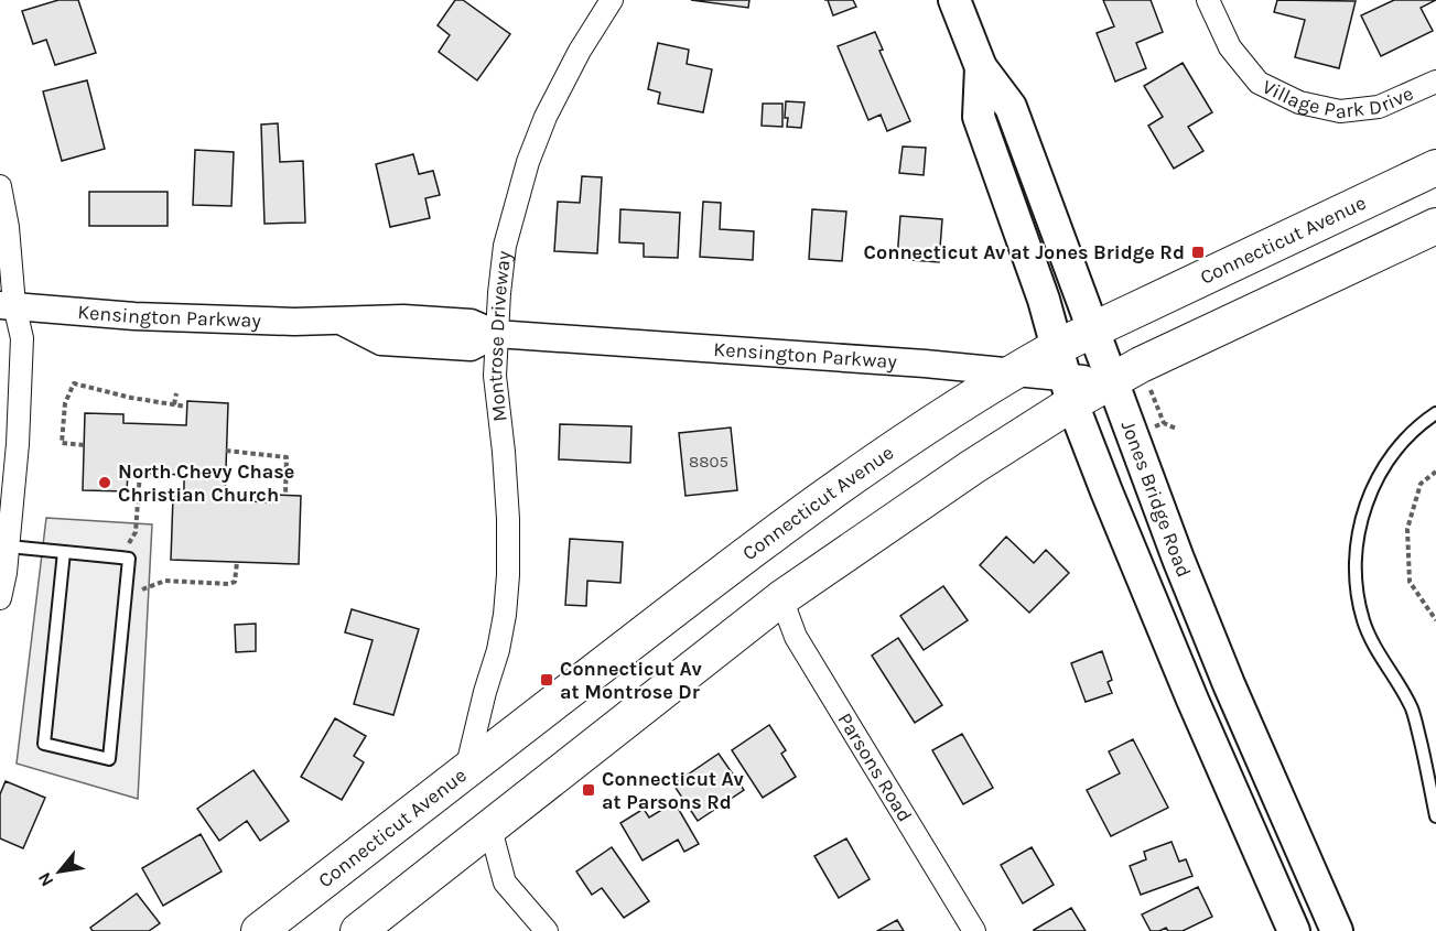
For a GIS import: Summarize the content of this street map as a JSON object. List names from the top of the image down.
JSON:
{
  "streets": {
    "main road": ["Connecticut Avenue", "Jones Bridge Road"],
    "street": [
      "Village Park Drive",
      "Kensington Parkway",
      "Montrose Driveway",
      "Parsons Road"
    ]
  },
  "crossings": [
    ["Connecticut Avenue", "Kensington Parkway"],
    ["Connecticut Avenue", "Montrose Driveway"],
    ["Connecticut Avenue", "Jones Bridge Road"],
    ["Connecticut Avenue", "Parsons Road"],
    ["Kensington Parkway", "Montrose Driveway"]
  ],
  "places": {
    "transit": ["Connecticut Av at Jones Bridge Rd", "Connecticut Av at Montrose Dr", "Connecticut Av at Parsons Rd"],
    "other": ["North Chevy Chase Christian Church"]
  },
  "house_numbers": ["8805"],
  "north": "bottom left"
}
